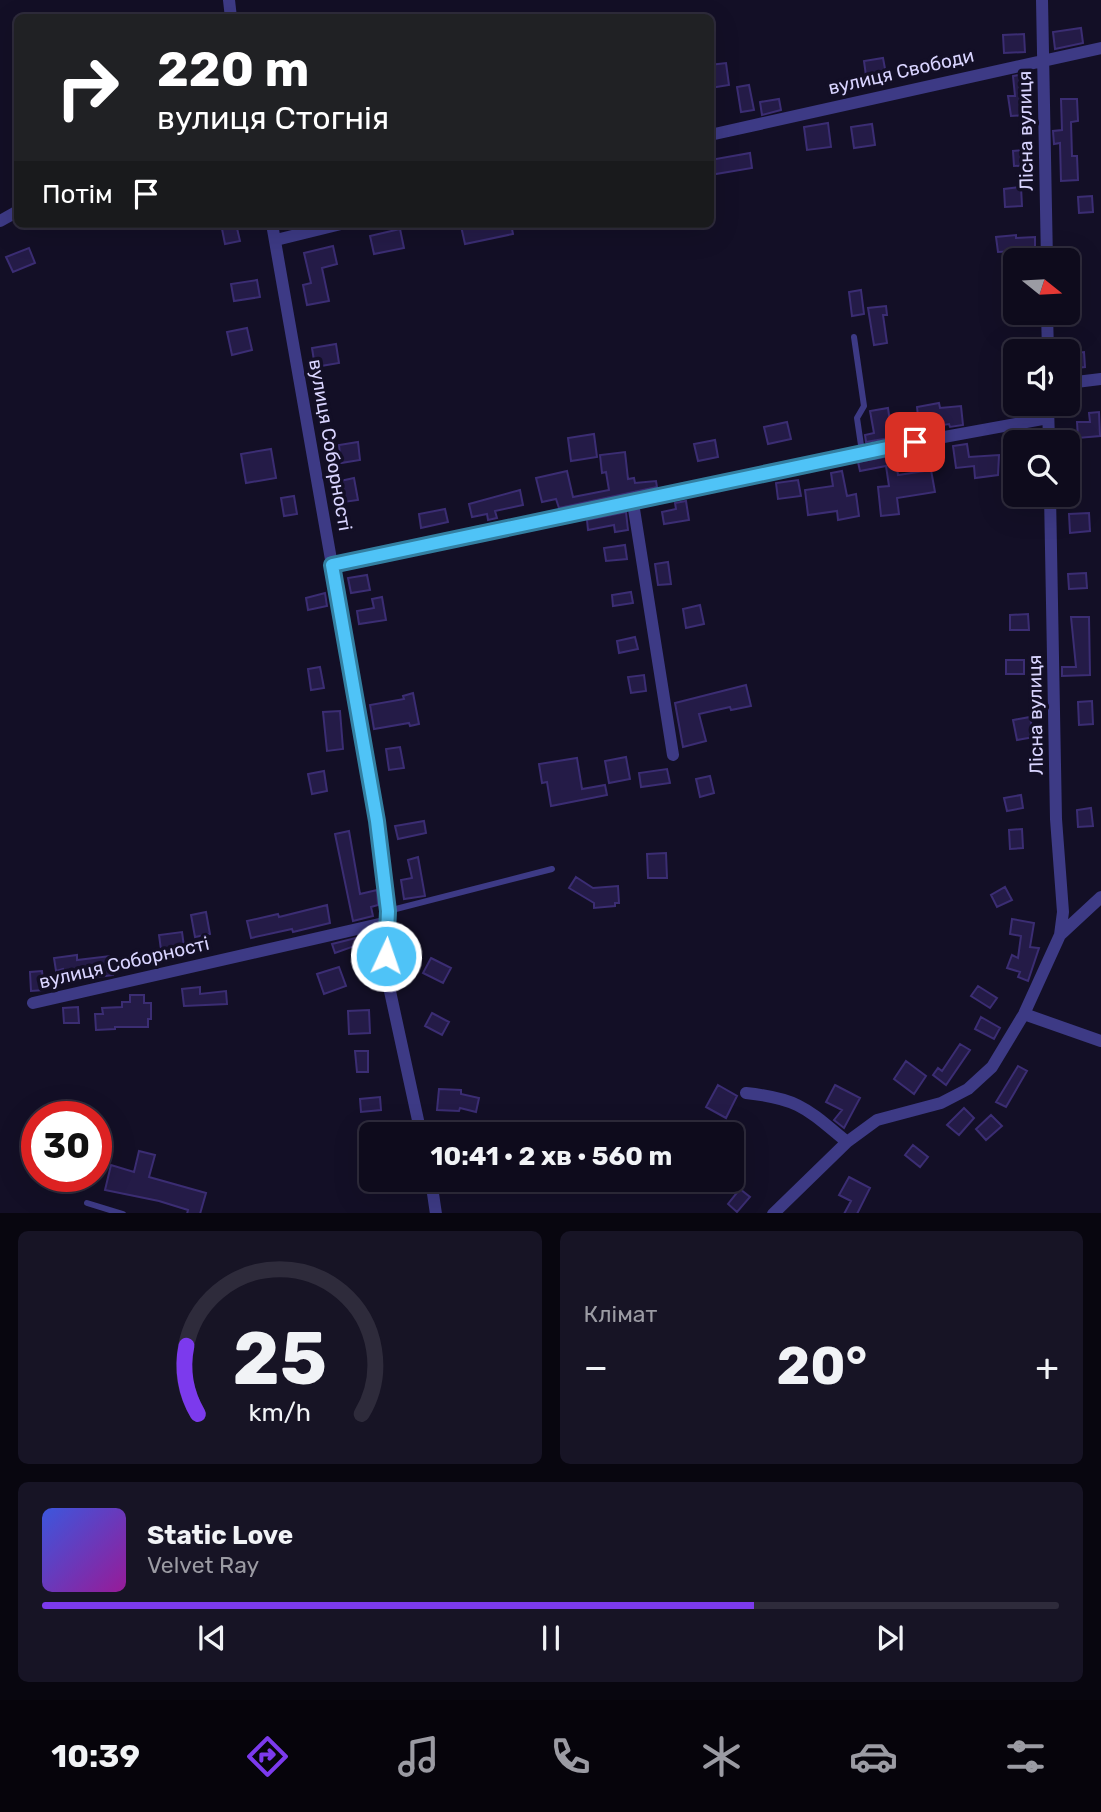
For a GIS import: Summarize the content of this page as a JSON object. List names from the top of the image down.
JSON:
{
  "streets": {
    "street": ["вулиця Свободи", "Лісна вулиця", "вулиця Соборності"]
  },
  "crossings": [
    ["вулиця Свободи", "Лісна вулиця"]
  ],
  "north": "right",
  "page": {
    "turn": ["220 m", "вулиця Стогнія"],
    "then": "Потім",
    "limit": "30",
    "trip": "10:41 · 2 хв · 560 m",
    "tile": "Клімат",
    "heat": ["−", "20°", "+"],
    "song": ["Static Love", "Velvet Ray"],
    "tabs": "10:39",
    "gauge": ["25", "km/h"]
  }
}
